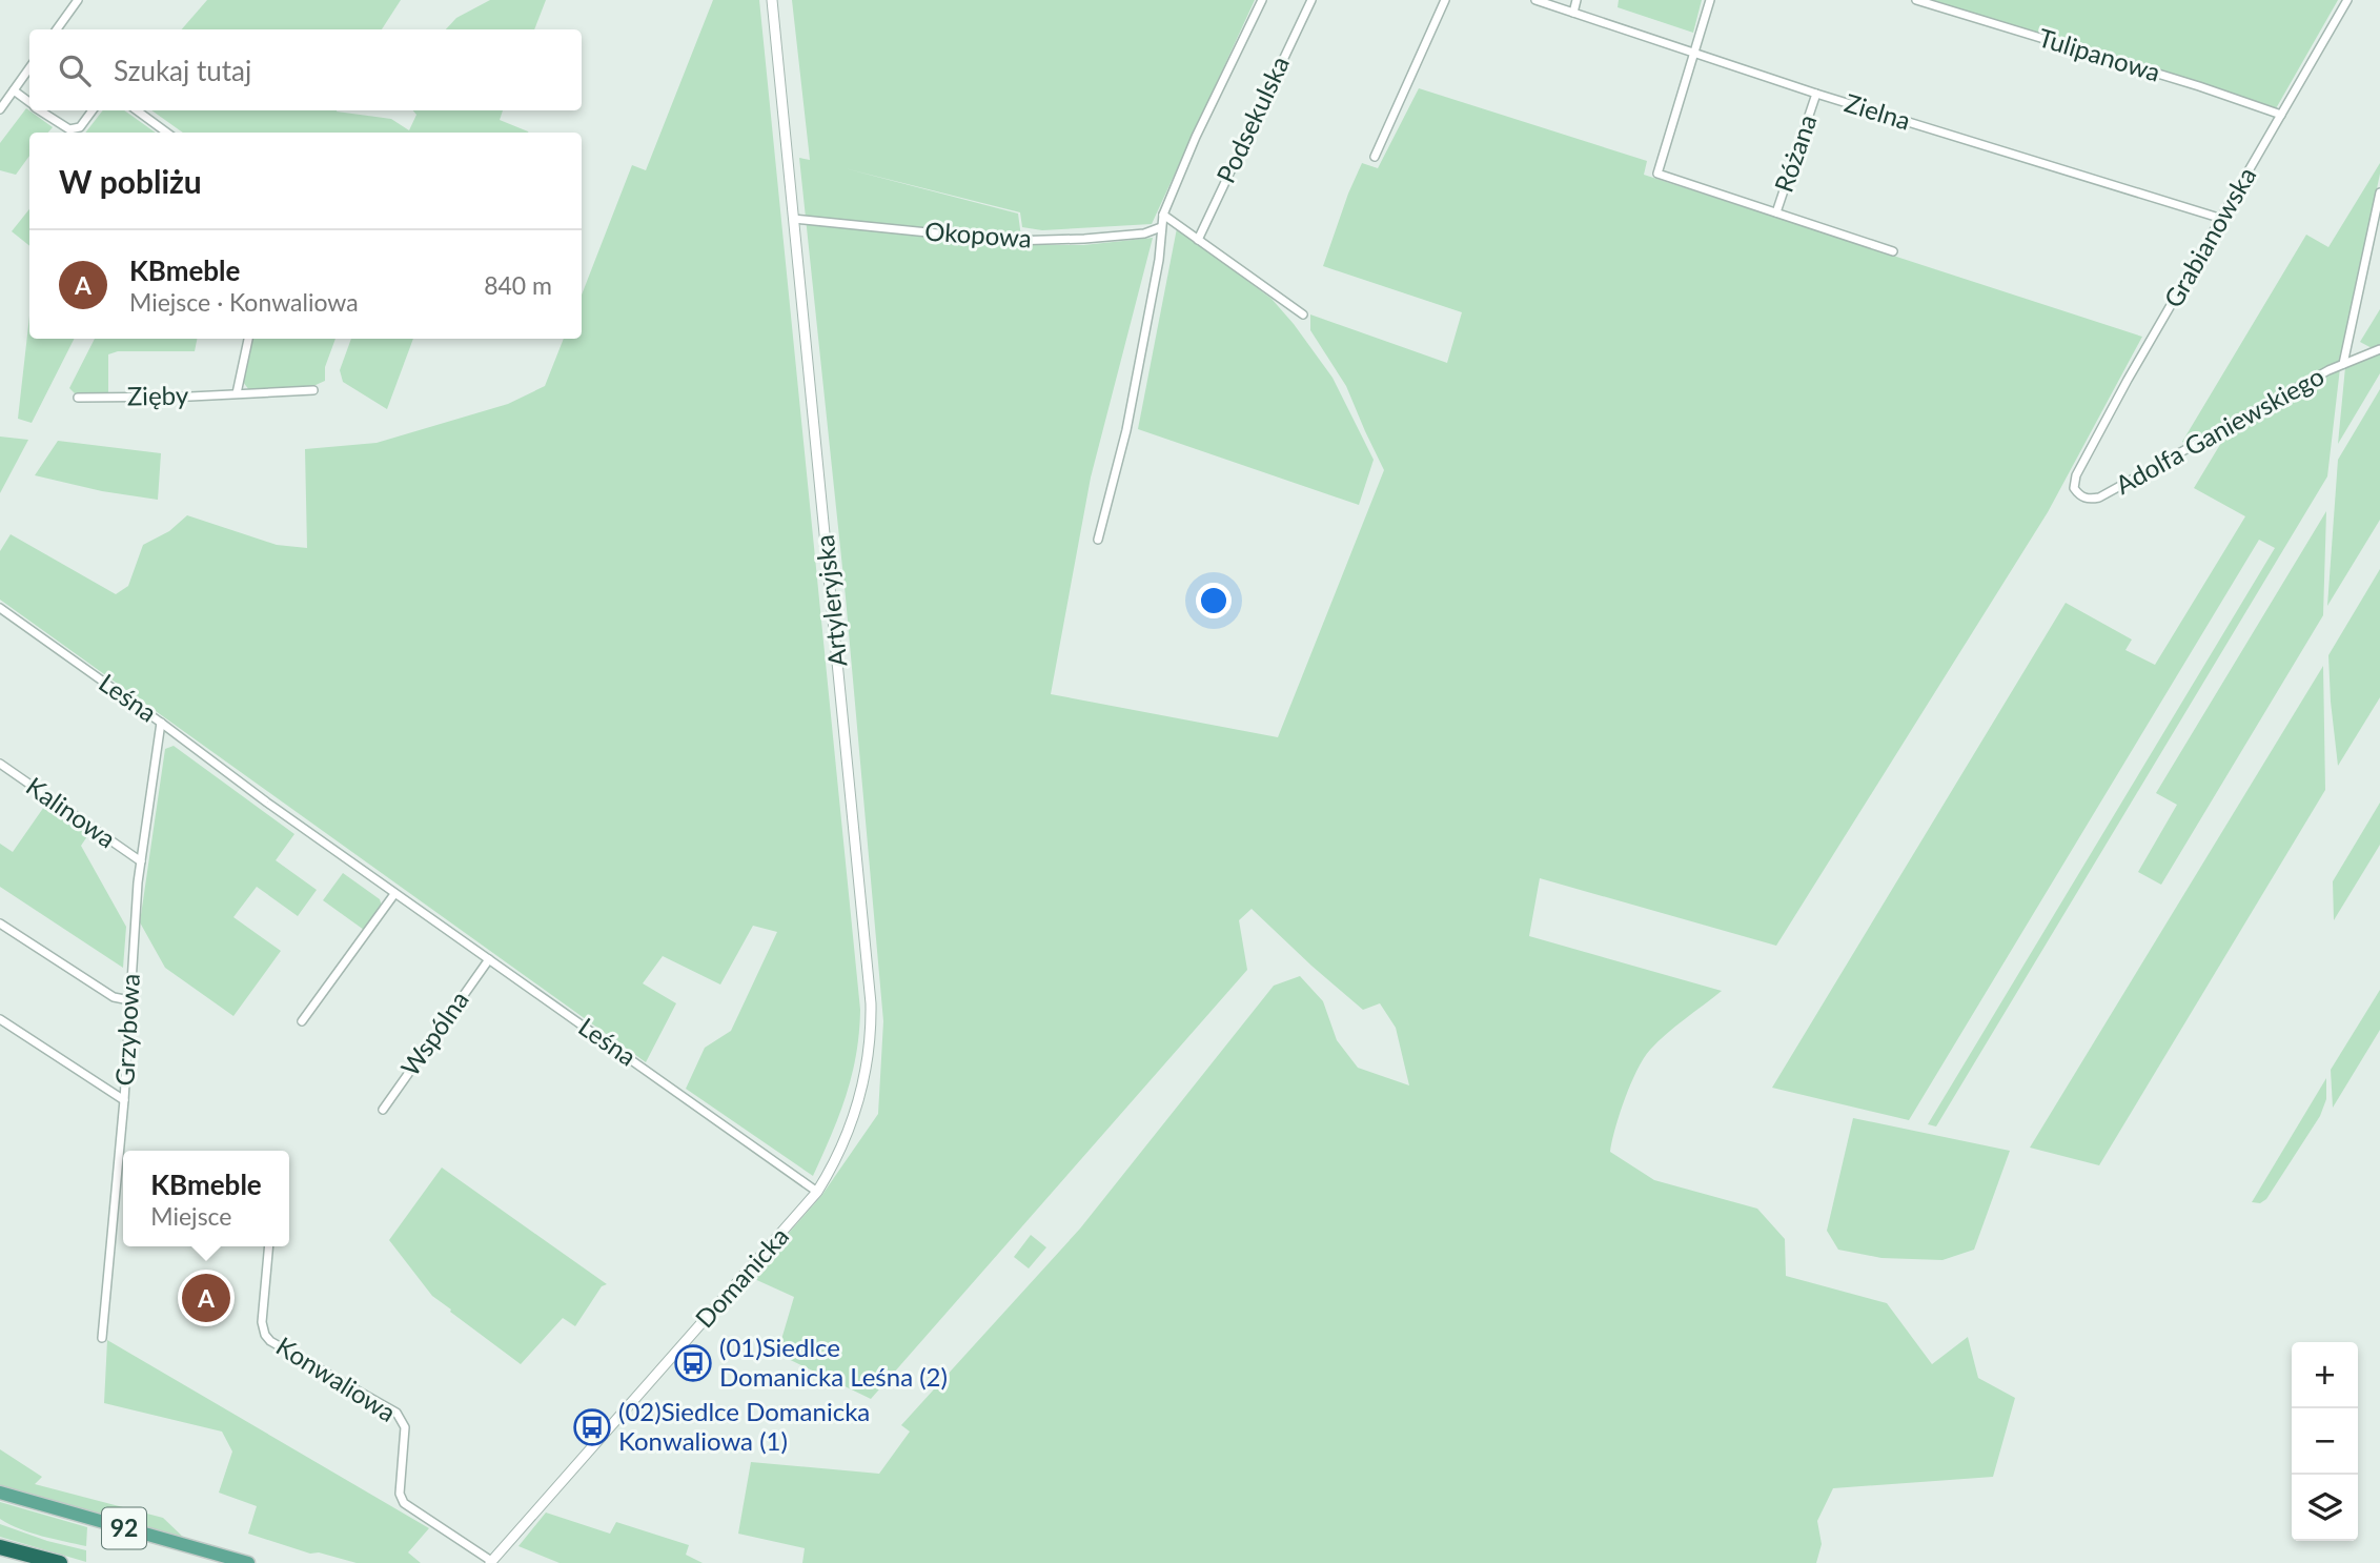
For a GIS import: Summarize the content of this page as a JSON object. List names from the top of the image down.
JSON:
{
  "streets": {
    "main road": ["92"],
    "street": [
      "Tulipanowa",
      "Zielna",
      "Podsekulska",
      "Różana",
      "Okopowa",
      "Grabianowska",
      "Zięby",
      "Adolfa Ganiewskiego",
      "Artyleryjska",
      "Leśna",
      "Kalinowa",
      "Grzybowa",
      "Wspólna",
      "Domanicka",
      "Konwaliowa"
    ]
  },
  "crossings": [
    ["Tulipanowa", "Grabianowska"],
    ["Zielna", "Różana"],
    ["Zielna", "Grabianowska"],
    ["Okopowa", "Artyleryjska"],
    ["Grabianowska", "Adolfa Ganiewskiego"],
    ["Artyleryjska", "Leśna"],
    ["Artyleryjska", "Domanicka"],
    ["Leśna", "Grzybowa"],
    ["Leśna", "Wspólna"],
    ["Leśna", "Domanicka"],
    ["Kalinowa", "Grzybowa"],
    ["Domanicka", "Konwaliowa"]
  ],
  "places": {
    "bus stop": ["(01)Siedlce Domanicka Leśna (2)", "(02)Siedlce Domanicka Konwaliowa (1)"]
  },
  "page": {
    "search": "Szukaj tutaj",
    "heading": "W pobliżu",
    "list": [
      {
        "mark": "A",
        "name": "KBmeble",
        "note": "Miejsce · Konwaliowa",
        "value": "840 m"
      }
    ],
    "popup": ["KBmeble", "Miejsce"],
    "pins": "A",
    "map_buttons": ["+", "−"]
  }
}
